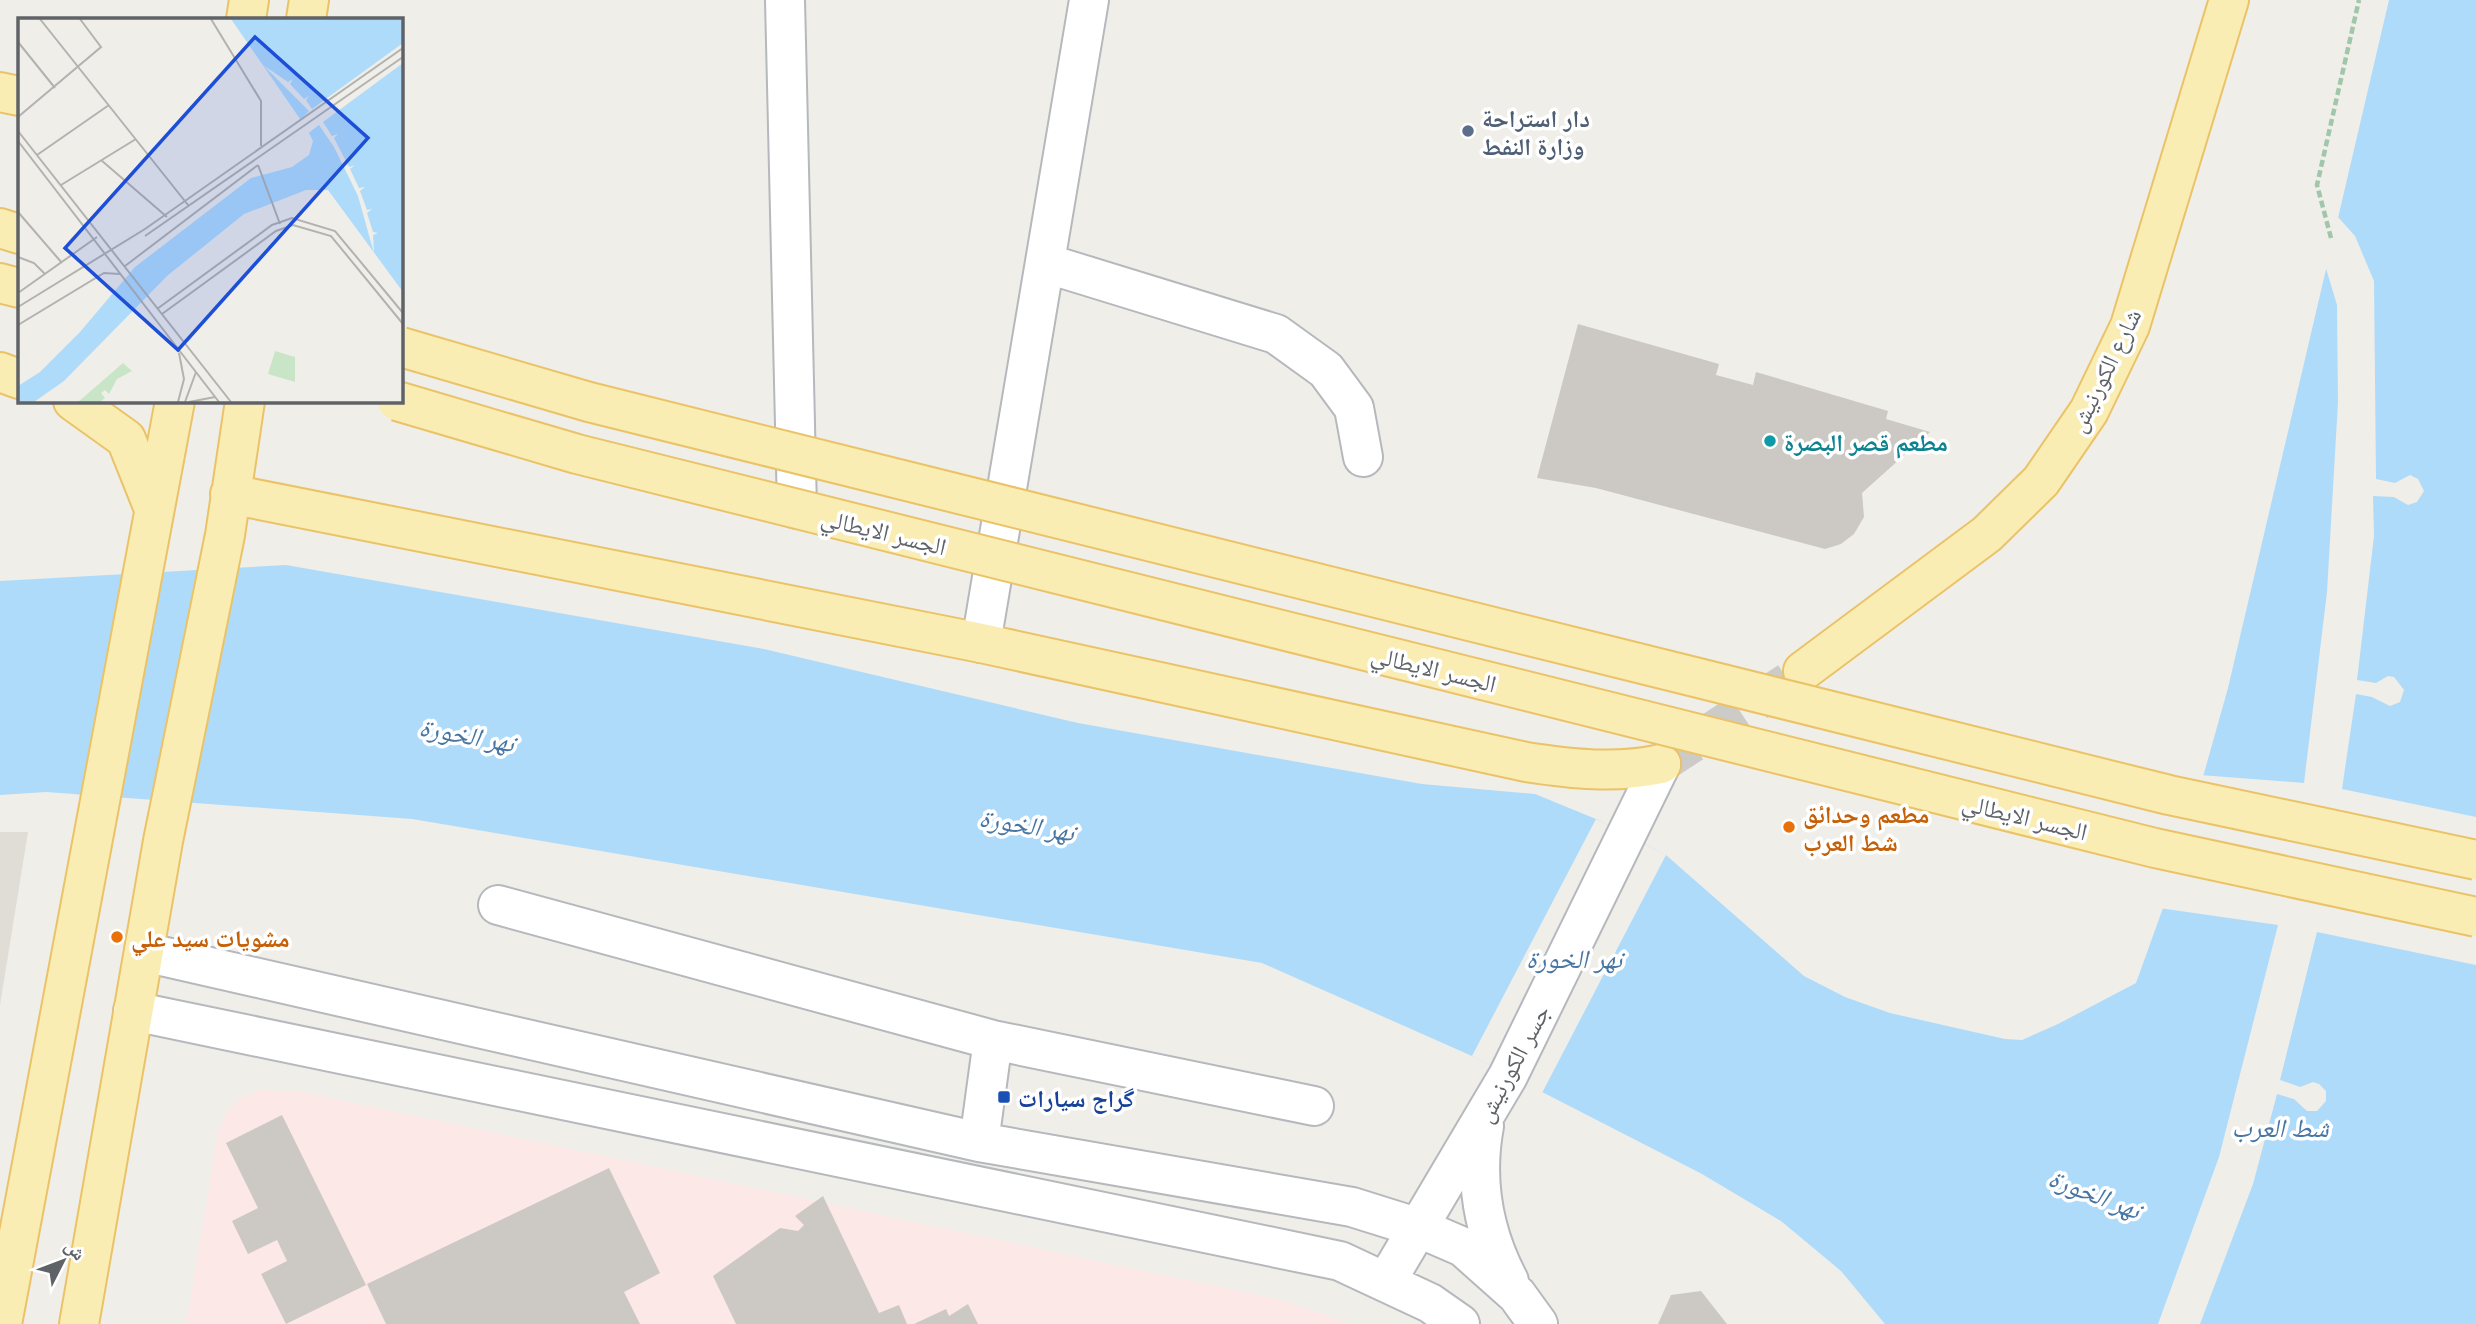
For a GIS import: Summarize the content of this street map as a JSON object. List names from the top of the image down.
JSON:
{
  "streets": {
    "main road": ["شارع الكورنيش", "الجسر الايطالي"],
    "street": ["جسر الكورنيش"]
  },
  "water": ["نهر الخورة", "شط العرب"],
  "places": {
    "other": [
      "دار استراحة وزارة النفط",
      "مطعم قصر البصرة",
      "مطعم وحدائق شط العرب",
      "مشويات سيد علي"
    ],
    "transit": ["گراج سيارات"]
  },
  "north": "top right"
}
